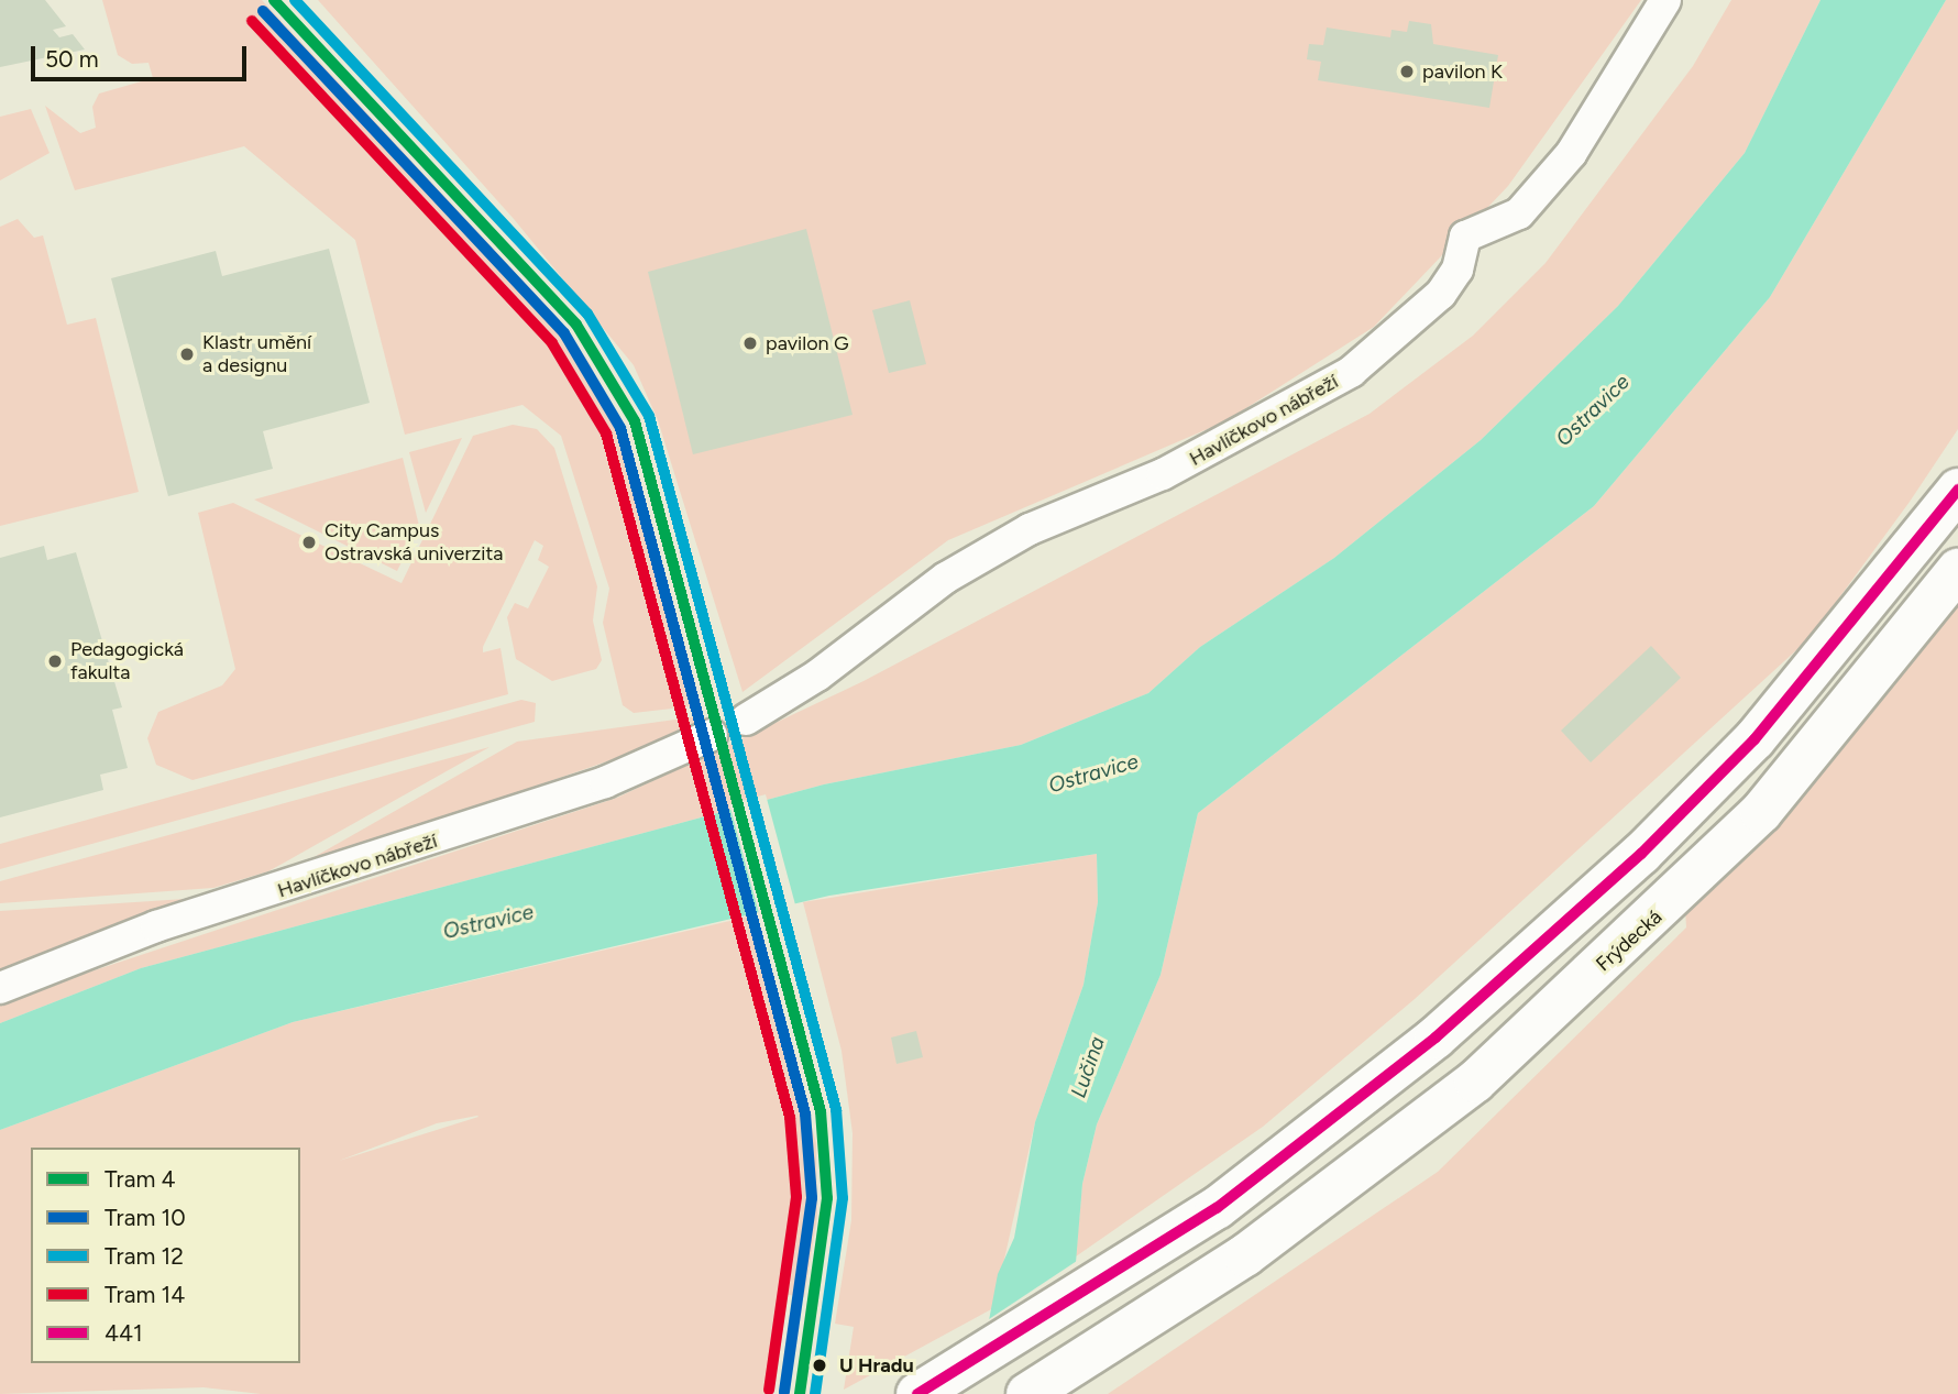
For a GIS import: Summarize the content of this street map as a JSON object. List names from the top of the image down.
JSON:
{
  "streets": {
    "main road": ["Frýdecká"],
    "street": ["Havlíčkovo nábřeží"]
  },
  "water": ["Ostravice", "Lučina"],
  "places": [
    "pavilon K",
    "pavilon G",
    "Klastr umění a designu",
    "City Campus Ostravská univerzita",
    "Pedagogická fakulta",
    "U Hradu"
  ],
  "lines": [
    "tram line 4",
    "tram line 12",
    "tram line 10",
    "tram line 14",
    "transit line 441"
  ],
  "legend": [
    "Tram 4",
    "Tram 10",
    "Tram 12",
    "Tram 14",
    "441"
  ],
  "scale_bar": "50 m"
}
